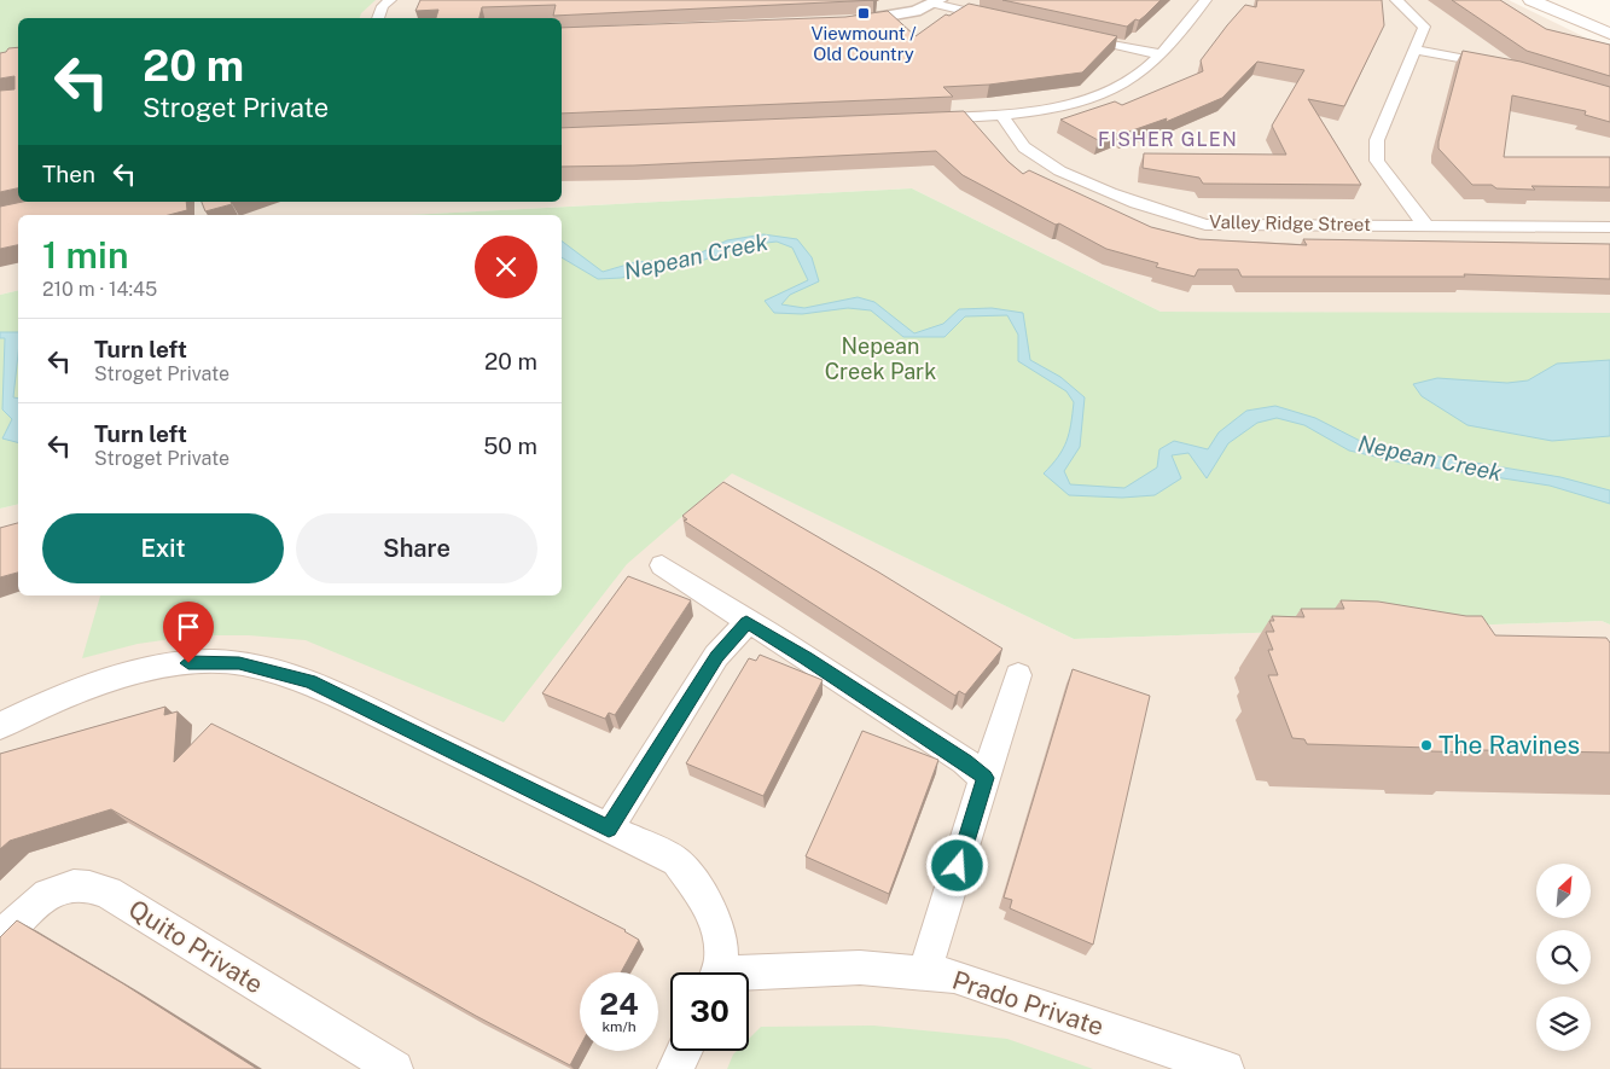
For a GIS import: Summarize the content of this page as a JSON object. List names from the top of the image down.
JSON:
{
  "streets": {
    "street": ["Valley Ridge Street", "Quito Private", "Prado Private"]
  },
  "districts": ["FISHER GLEN"],
  "water": ["Nepean Creek"],
  "parks": ["Nepean Creek Park"],
  "places": {
    "transit": ["Viewmount / Old Country"],
    "other": ["The Ravines"]
  },
  "north": "top right",
  "page": {
    "turn": ["20 m", "Stroget Private"],
    "then": "Then",
    "heading": ["1 min", "210 m · 14:45"],
    "list": [
      {
        "name": "Turn left",
        "note": "Stroget Private",
        "value": "20 m"
      },
      {
        "name": "Turn left",
        "note": "Stroget Private",
        "value": "50 m"
      }
    ],
    "buttons": ["Exit", "Share"],
    "speed": "24 km/h",
    "limit": "30"
  }
}
